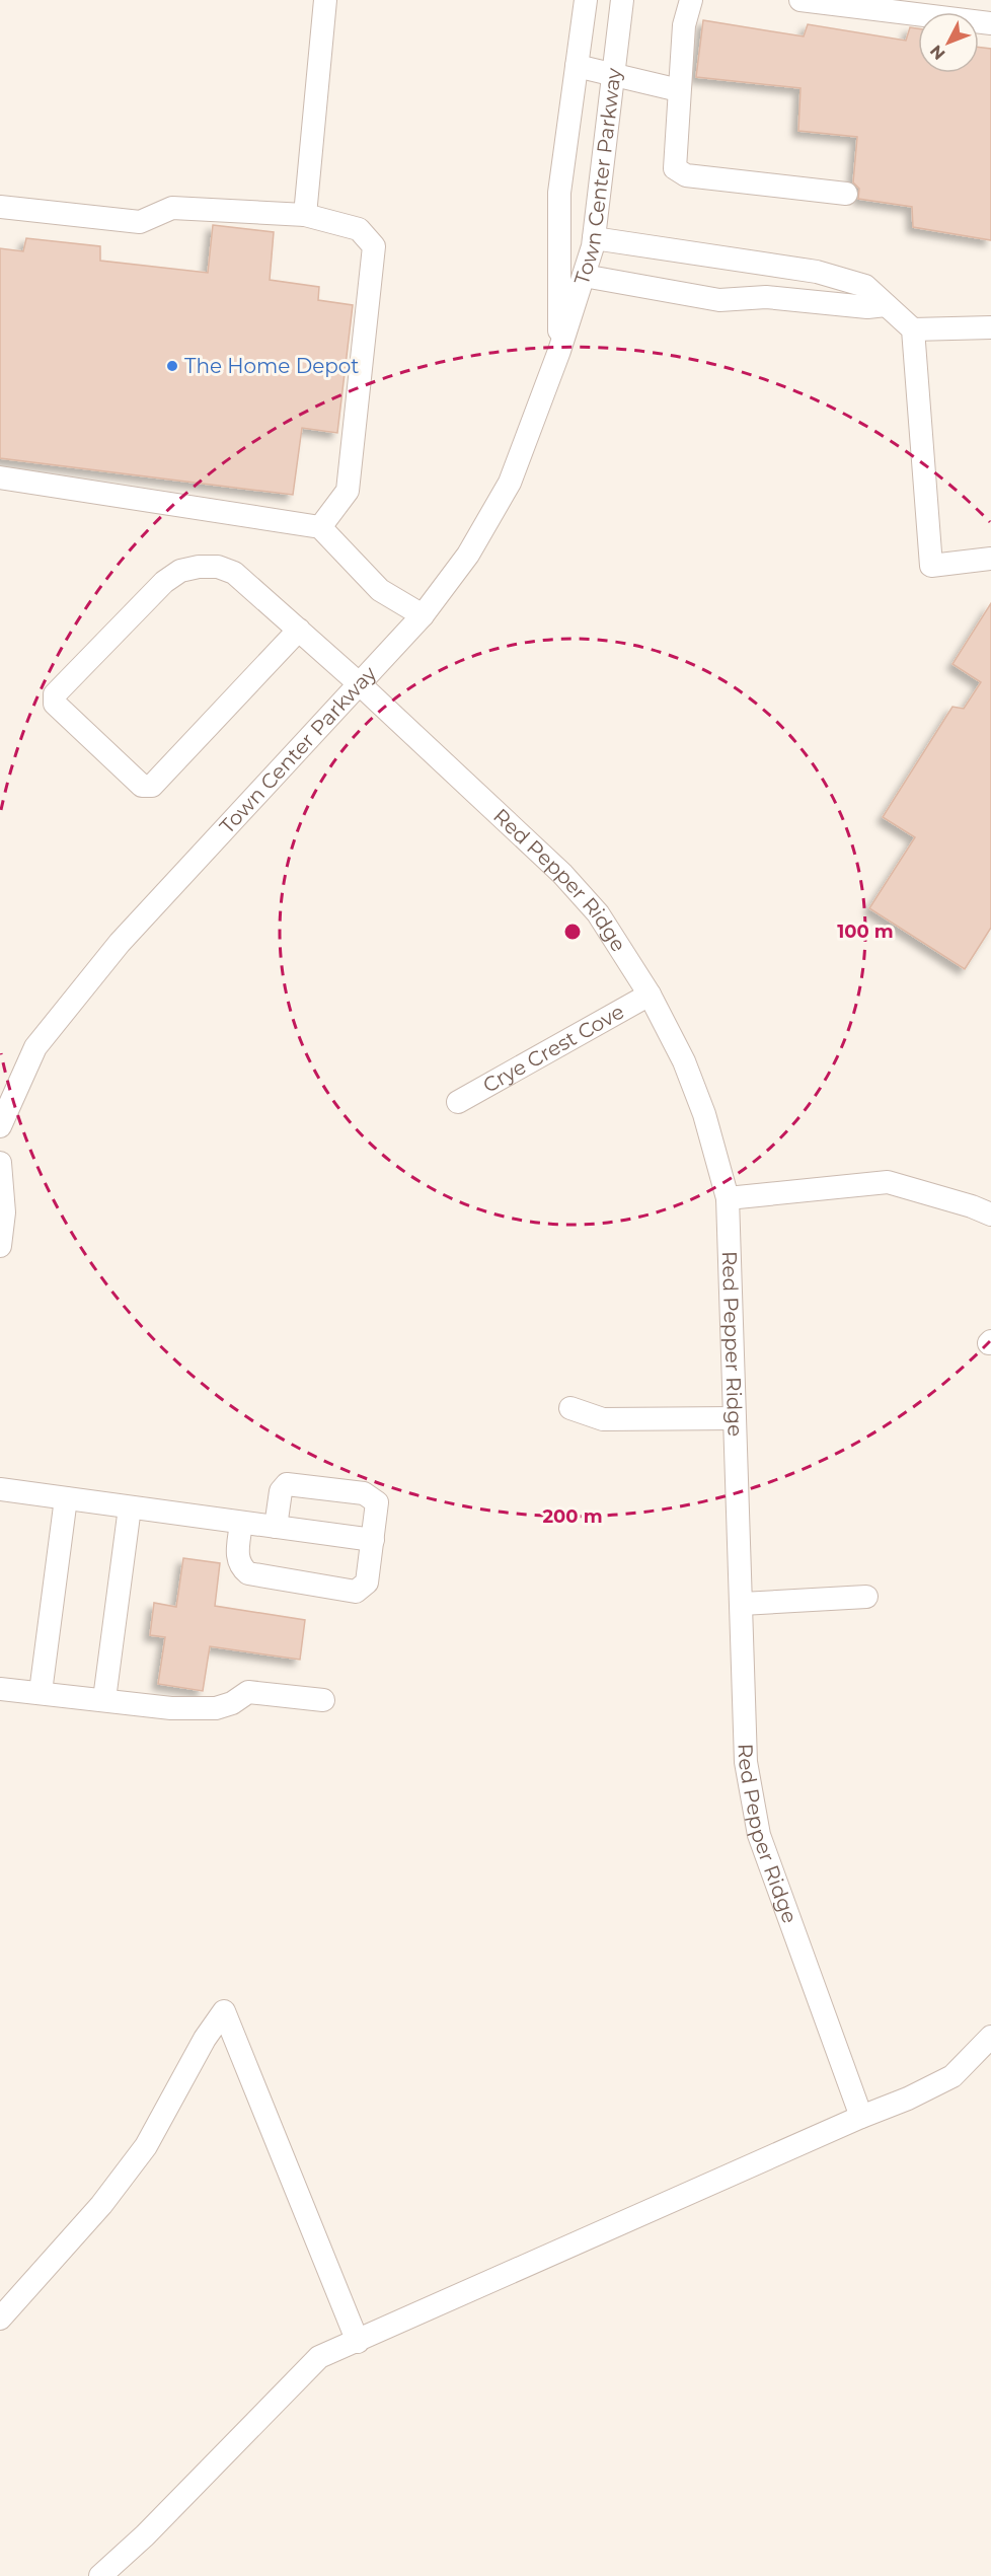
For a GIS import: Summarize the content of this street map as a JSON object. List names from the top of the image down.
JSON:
{
  "streets": {
    "street": ["Town Center Parkway", "Red Pepper Ridge", "Crye Crest Cove"]
  },
  "crossings": [
    ["Town Center Parkway", "Red Pepper Ridge"],
    ["Red Pepper Ridge", "Crye Crest Cove"]
  ],
  "places": ["The Home Depot"],
  "north": "bottom left",
  "rings": ["100 m", "200 m"]
}
